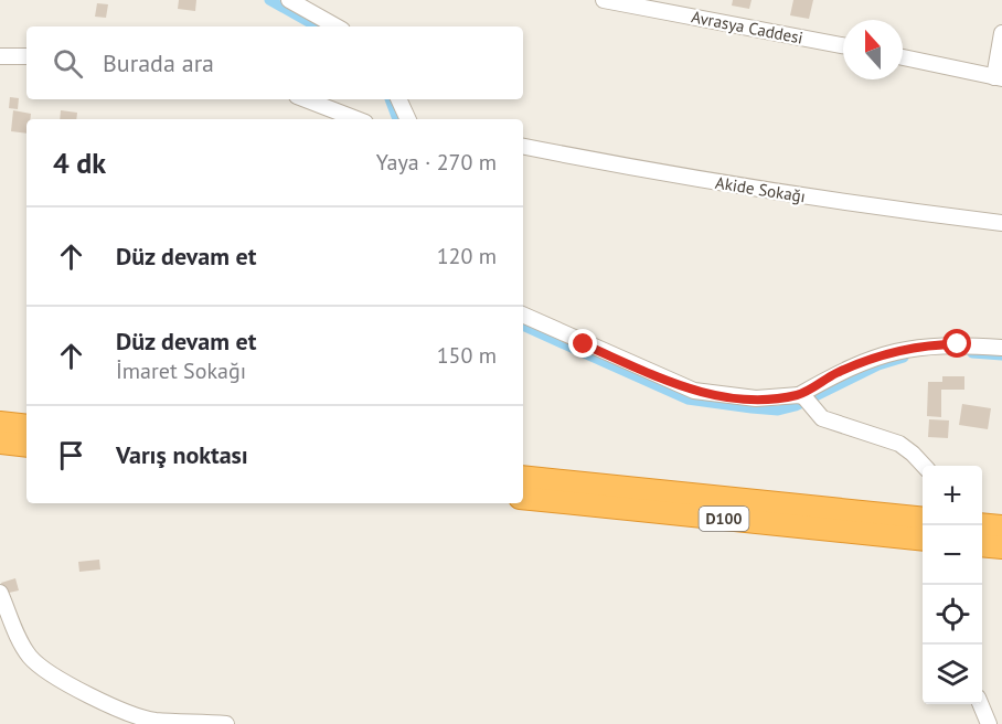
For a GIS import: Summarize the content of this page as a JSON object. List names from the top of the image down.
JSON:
{
  "streets": {
    "highway": ["D100"],
    "street": ["Avrasya Caddesi", "Akide Sokağı"]
  },
  "north": "top",
  "page": {
    "search": "Burada ara",
    "heading": ["4 dk", "Yaya · 270 m"],
    "list": [
      ["Düz devam et", "120 m"],
      ["Düz devam et", "İmaret Sokağı", "150 m"],
      "Varış noktası"
    ],
    "map_buttons": ["+", "−"]
  }
}
